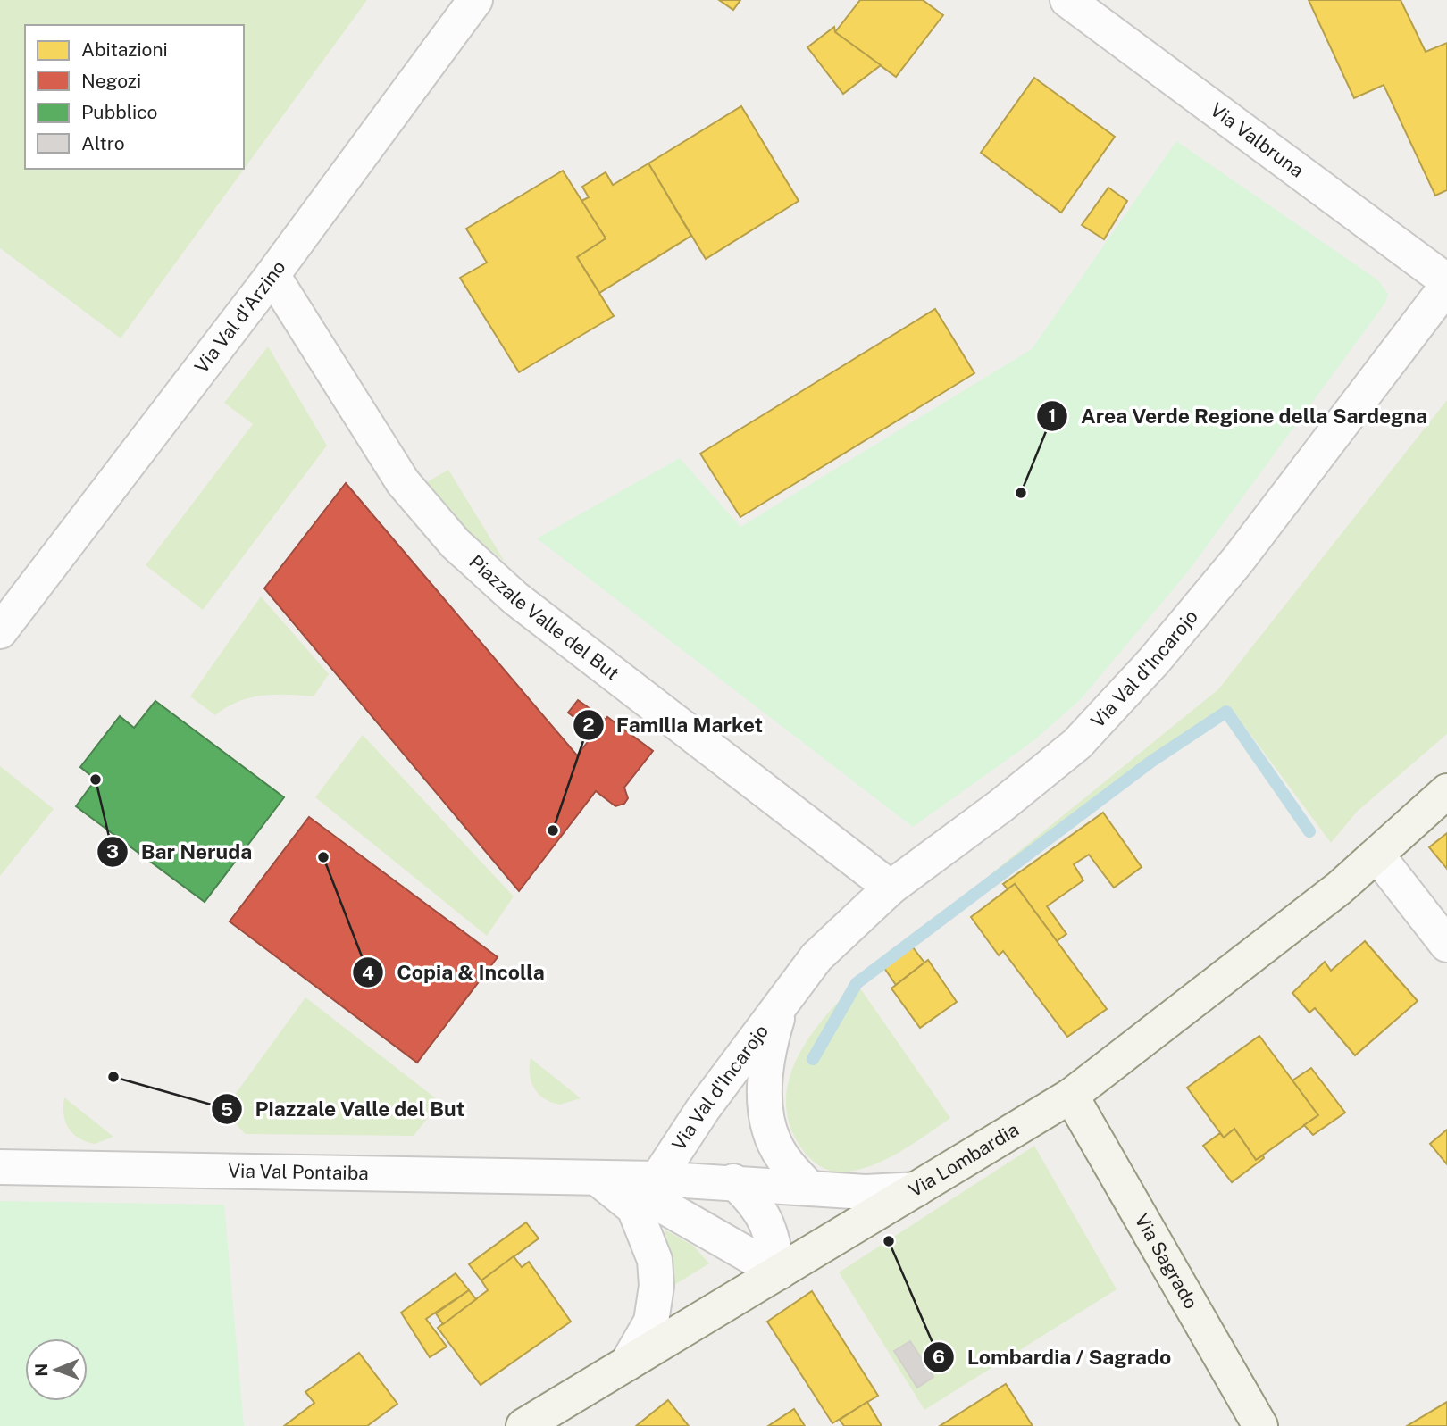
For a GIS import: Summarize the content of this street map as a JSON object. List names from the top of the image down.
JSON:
{
  "streets": {
    "street": [
      "Via Valbruna",
      "Via Val d'Arzino",
      "Piazzale Valle del But",
      "Via Val d'Incarojo",
      "Via Lombardia",
      "Via Val Pontaiba",
      "Via Sagrado"
    ]
  },
  "crossings": [
    ["Via Val d'Arzino", "Piazzale Valle del But"],
    ["Piazzale Valle del But", "Via Val d'Incarojo"],
    ["Via Val d'Incarojo", "Via Val Pontaiba"],
    ["Via Lombardia", "Via Val Pontaiba"],
    ["Via Lombardia", "Via Sagrado"]
  ],
  "places": [
    "Area Verde Regione della Sardegna",
    "Bar Neruda",
    "Familia Market",
    "Copia & Incolla",
    "Piazzale Valle del But",
    "Lombardia / Sagrado"
  ],
  "legend": [
    "Abitazioni",
    "Negozi",
    "Pubblico",
    "Altro"
  ],
  "north": "left"
}
